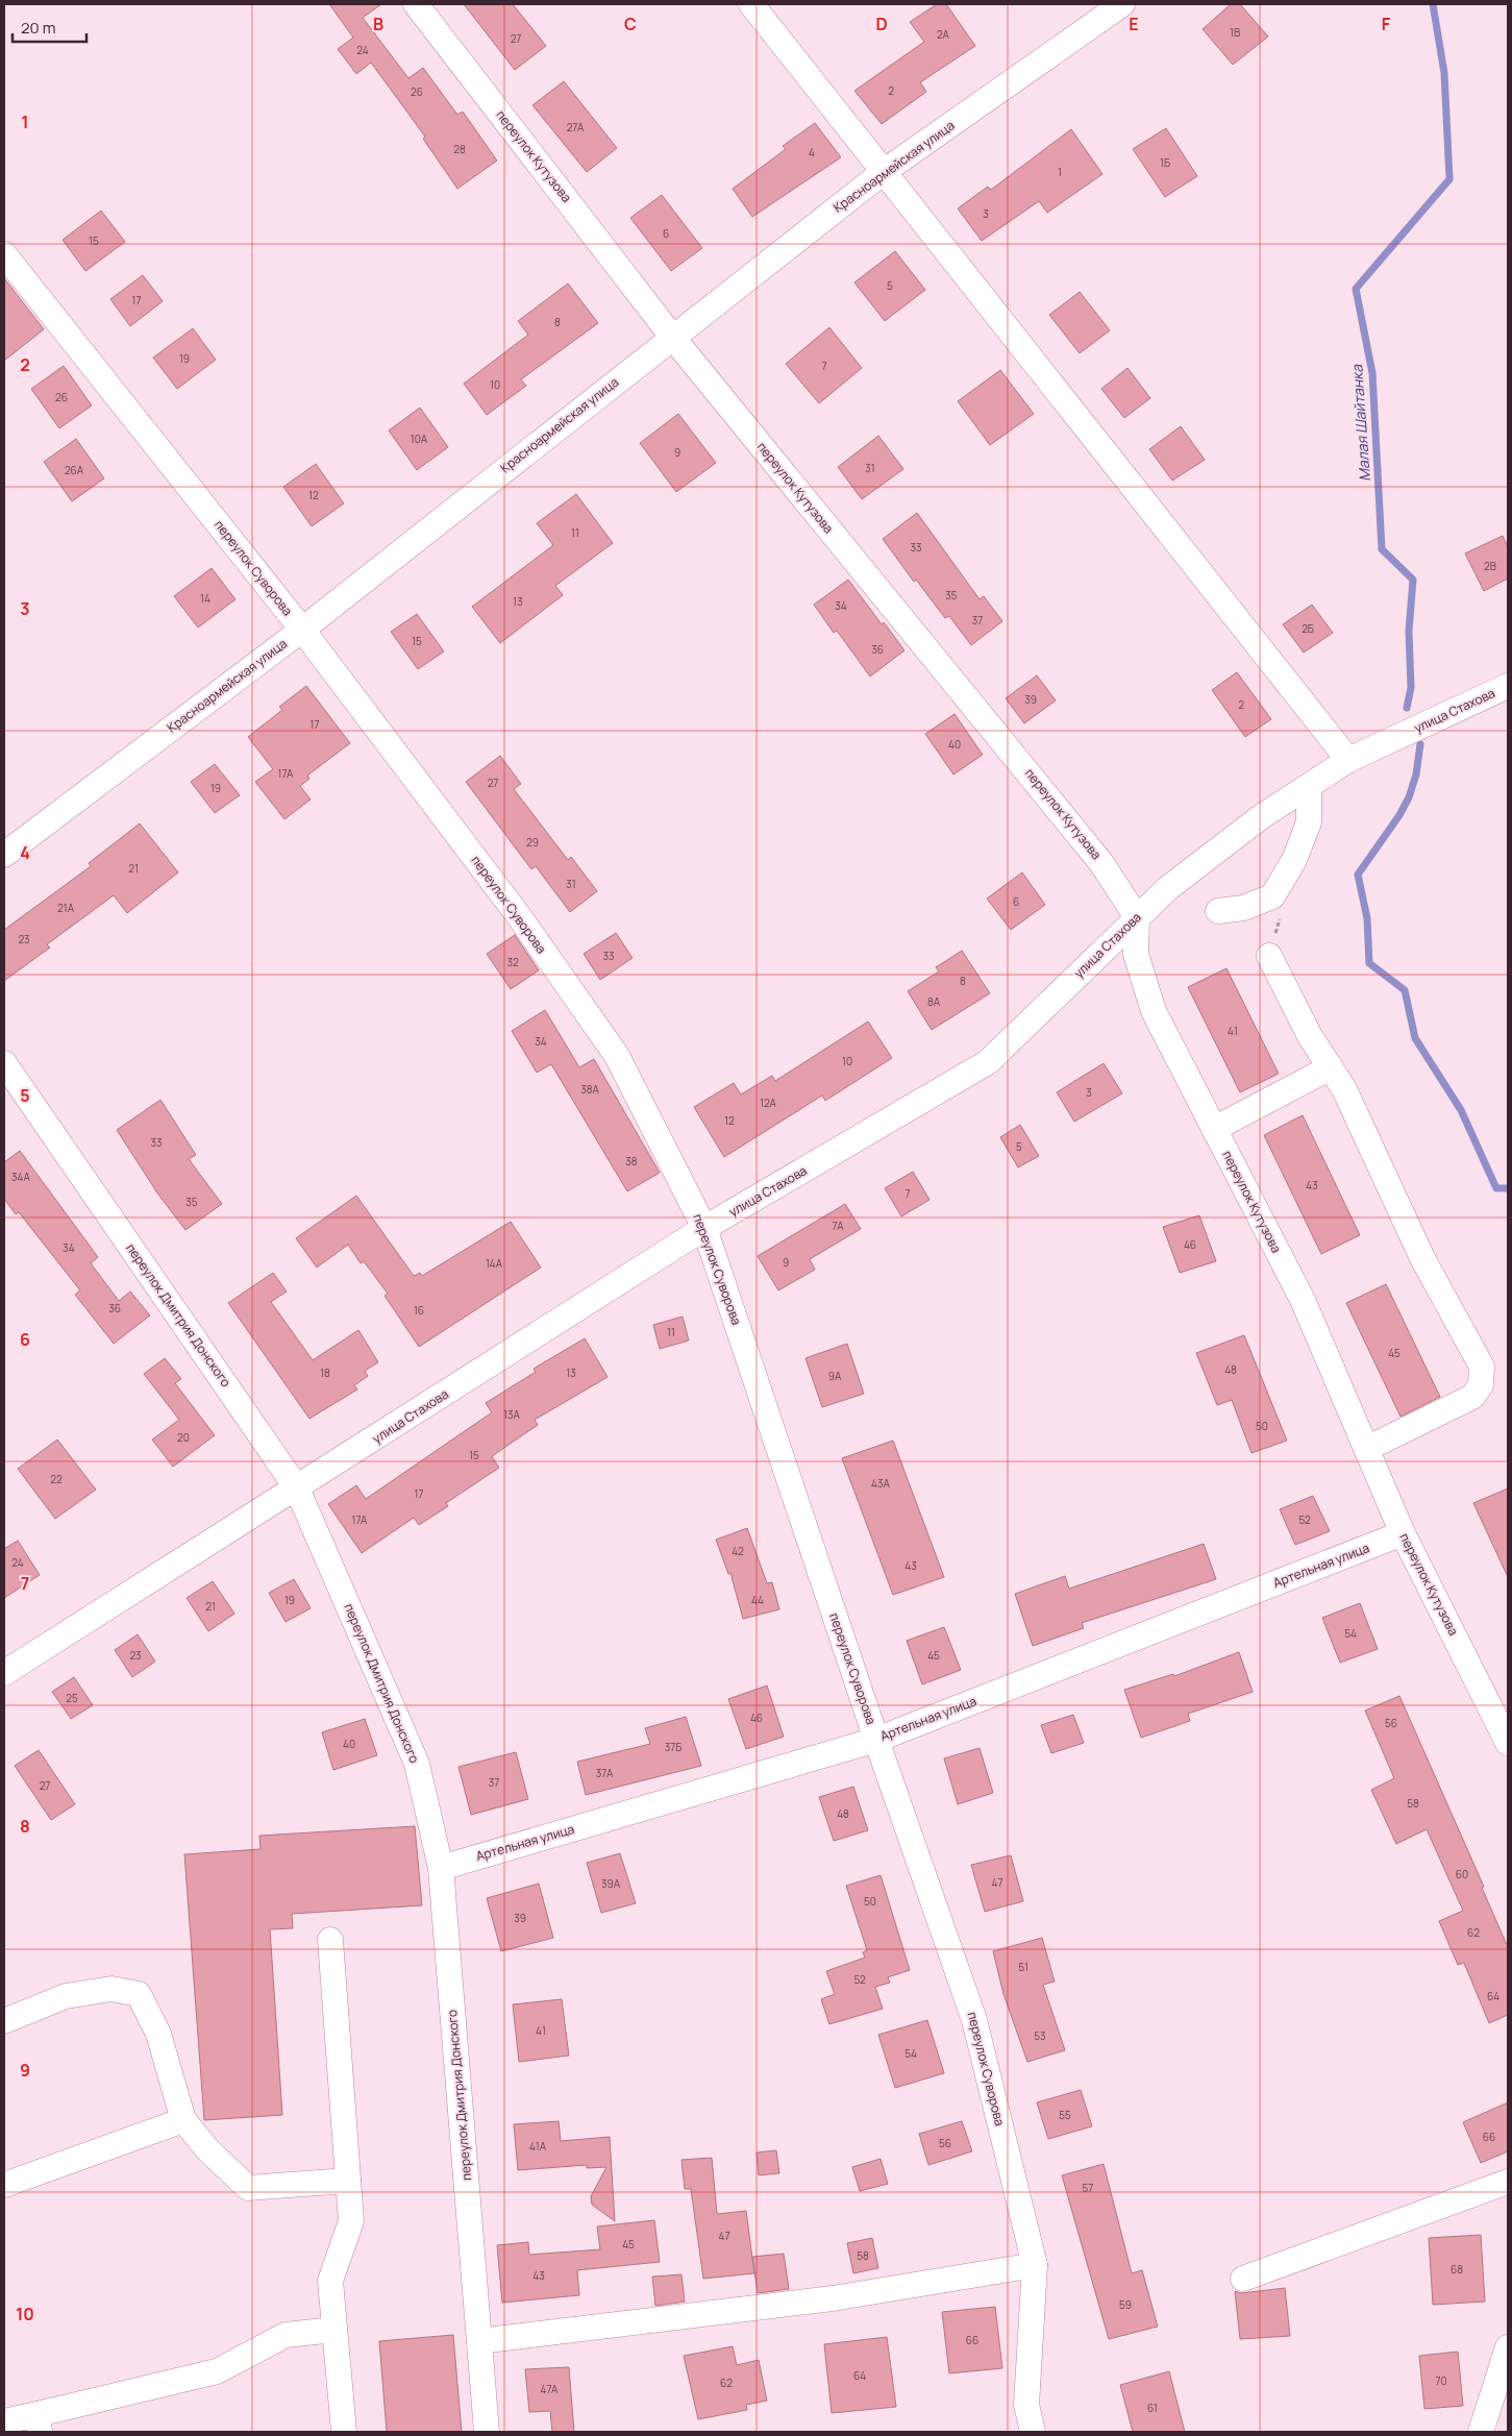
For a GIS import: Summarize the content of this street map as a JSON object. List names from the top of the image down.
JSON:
{
  "streets": {
    "street": [
      "переулок Кутузова",
      "Красноармейская улица",
      "переулок Суворова",
      "улица Стахова",
      "переулок Дмитрия Донского",
      "Артельная улица"
    ]
  },
  "crossings": [
    ["переулок Кутузова", "Красноармейская улица"],
    ["переулок Кутузова", "улица Стахова"],
    ["переулок Кутузова", "Артельная улица"],
    ["Красноармейская улица", "переулок Суворова"],
    ["переулок Суворова", "улица Стахова"],
    ["переулок Суворова", "Артельная улица"],
    ["улица Стахова", "переулок Дмитрия Донского"],
    ["переулок Дмитрия Донского", "Артельная улица"]
  ],
  "water": ["Малая Шайтанка"],
  "house_numbers": [
    "1В",
    "2А",
    "27",
    "24",
    "2",
    "26",
    "27А",
    "28",
    "4",
    "1Б",
    "1",
    "3",
    "6",
    "15",
    "5",
    "17",
    "8",
    "19",
    "7",
    "10",
    "26",
    "10А",
    "9",
    "31",
    "26А",
    "12",
    "11",
    "33",
    "2В",
    "35",
    "14",
    "13",
    "34",
    "37",
    "2Б",
    "15",
    "36",
    "39",
    "2",
    "17",
    "40",
    "17А",
    "27",
    "19",
    "29",
    "21",
    "31",
    "6",
    "21А",
    "23",
    "33",
    "32",
    "8",
    "8А",
    "41",
    "34",
    "10",
    "38А",
    "3",
    "12А",
    "12",
    "33",
    "5",
    "38",
    "34А",
    "43",
    "7",
    "35",
    "7А",
    "46",
    "34",
    "9",
    "14А",
    "36",
    "16",
    "11",
    "45",
    "48",
    "18",
    "13",
    "9А",
    "13А",
    "50",
    "20",
    "15",
    "22",
    "43А",
    "17",
    "17А",
    "52",
    "42",
    "24",
    "43",
    "19",
    "44",
    "21",
    "54",
    "23",
    "45",
    "25",
    "46",
    "56",
    "40",
    "37Б",
    "37А",
    "37",
    "27",
    "58",
    "48",
    "60",
    "47",
    "39А",
    "50",
    "39",
    "62",
    "51",
    "52",
    "64",
    "41",
    "53",
    "54",
    "55",
    "66",
    "56",
    "41А",
    "57",
    "47",
    "45",
    "58",
    "68",
    "43",
    "59",
    "66",
    "64",
    "70",
    "62",
    "47А",
    "61"
  ],
  "scale_bar": "20 m",
  "grid": {
    "columns": [
      "B",
      "C",
      "D",
      "E",
      "F"
    ],
    "rows": [
      "1",
      "2",
      "3",
      "4",
      "5",
      "6",
      "7",
      "8",
      "9",
      "10"
    ]
  }
}
